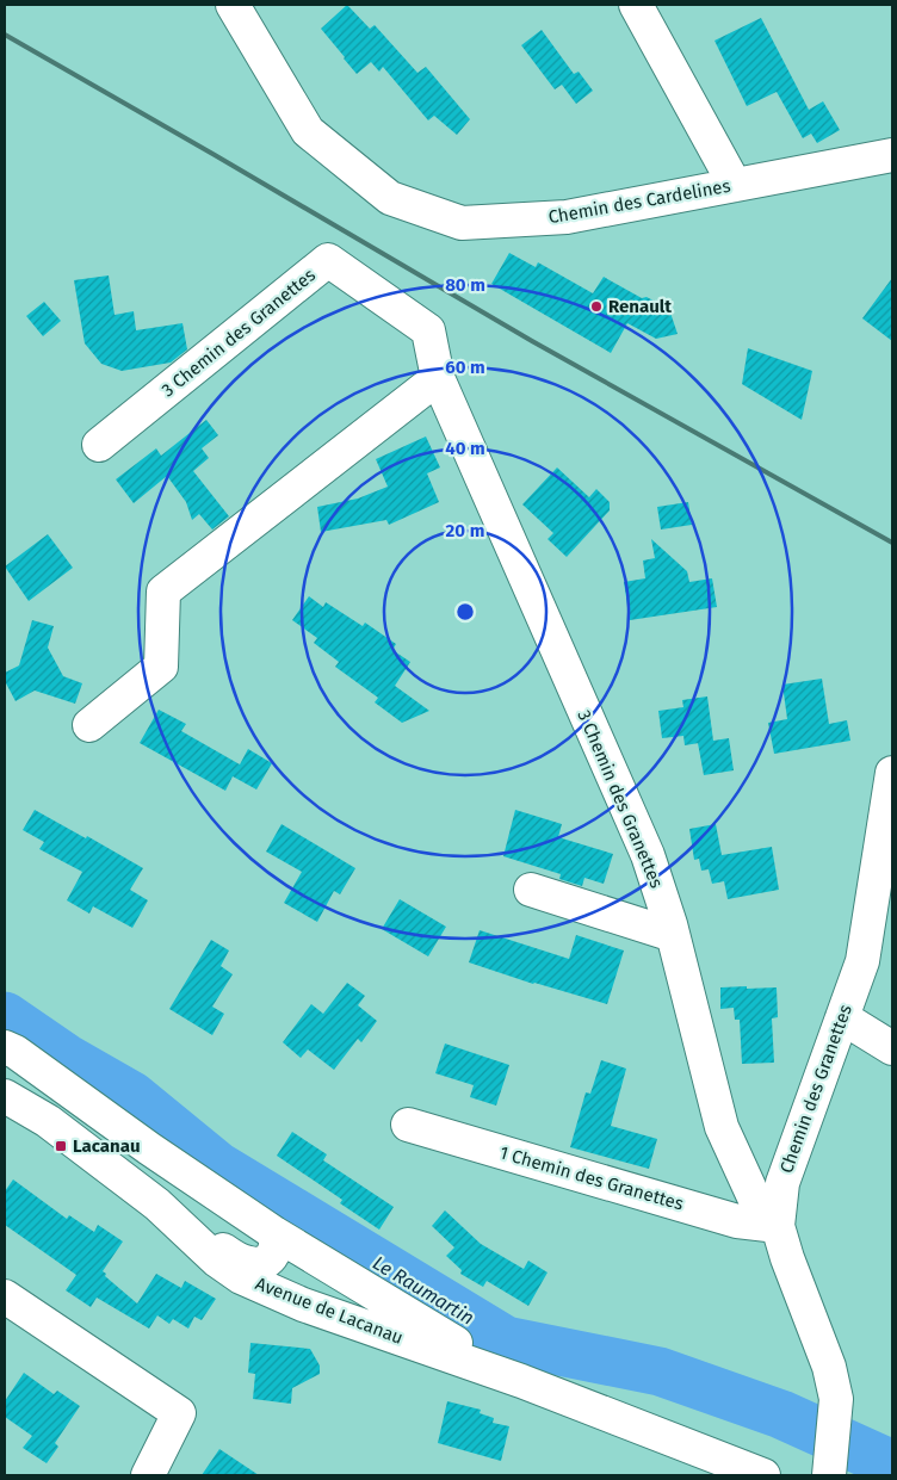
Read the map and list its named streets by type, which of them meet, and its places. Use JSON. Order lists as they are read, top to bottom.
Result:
{
  "streets": {
    "street": [
      "Chemin des Cardelines",
      "3 Chemin des Granettes",
      "Chemin des Granettes",
      "1 Chemin des Granettes",
      "Avenue de Lacanau"
    ]
  },
  "crossings": [
    ["3 Chemin des Granettes", "Chemin des Granettes"],
    ["3 Chemin des Granettes", "1 Chemin des Granettes"],
    ["Chemin des Granettes", "1 Chemin des Granettes"]
  ],
  "water": ["Le Raumartin"],
  "places": {
    "other": ["Renault"],
    "transit": ["Lacanau"]
  },
  "rings": [
    "80 m",
    "60 m",
    "40 m",
    "20 m"
  ]
}
